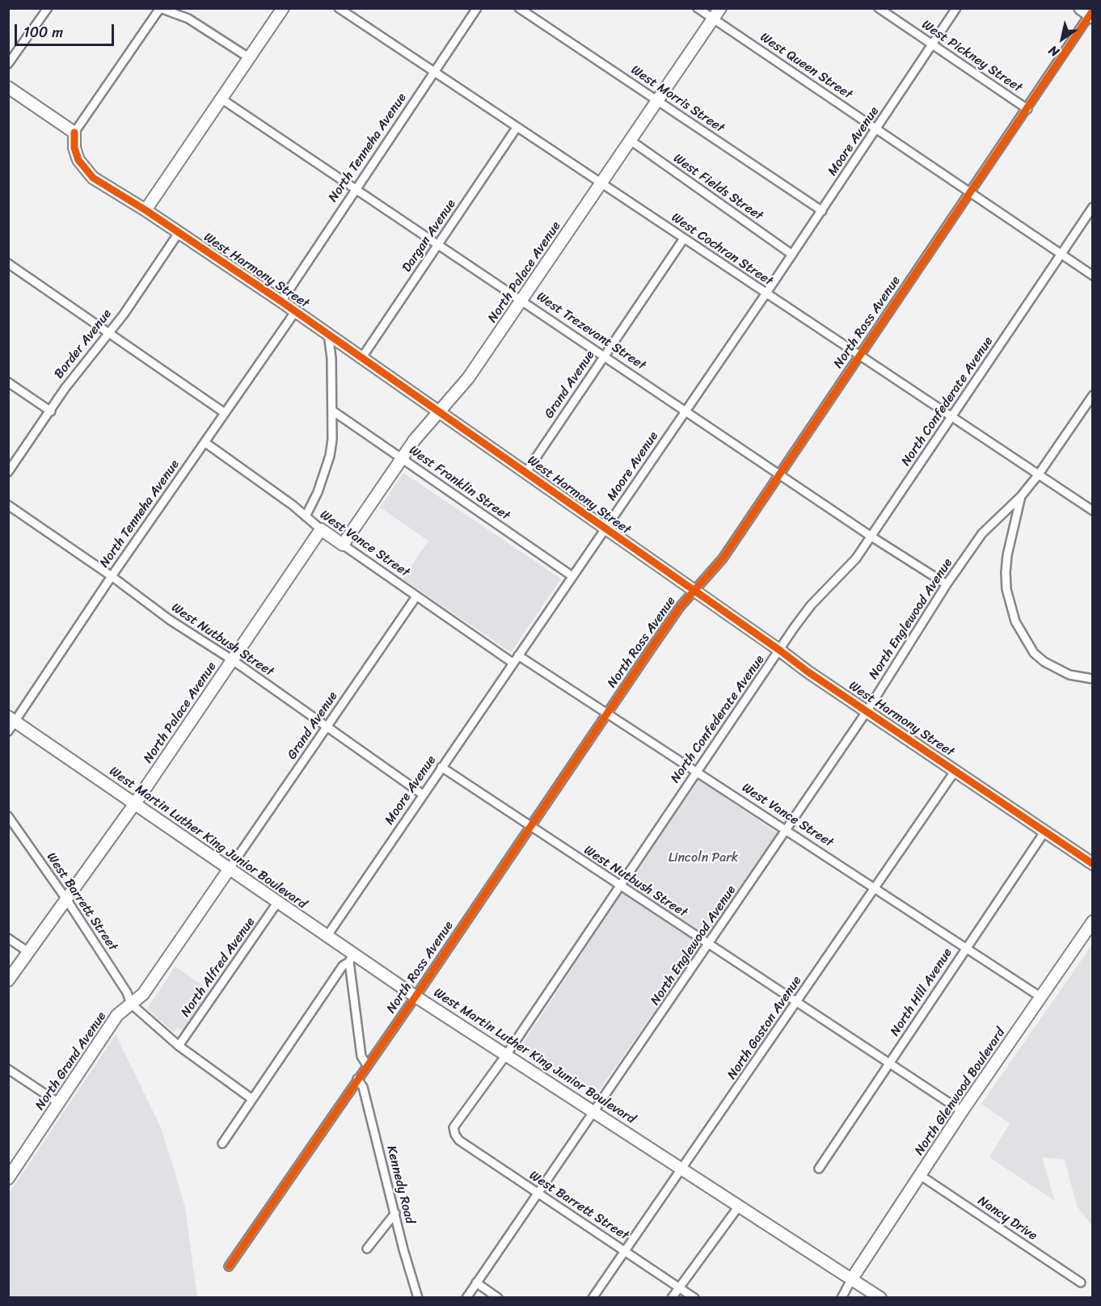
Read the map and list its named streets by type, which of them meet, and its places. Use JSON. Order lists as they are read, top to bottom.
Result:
{
  "streets": {
    "street": [
      "West Pickney Street",
      "West Queen Street",
      "West Morris Street",
      "Moore Avenue",
      "North Tenneha Avenue",
      "West Fields Street",
      "Dargan Avenue",
      "West Cochran Street",
      "West Harmony Street",
      "North Palace Avenue",
      "North Ross Avenue",
      "West Trezevant Street",
      "Border Avenue",
      "Grand Avenue",
      "North Confederate Avenue",
      "West Franklin Street",
      "West Vance Street",
      "North Englewood Avenue",
      "West Nutbush Street",
      "West Martin Luther King Junior Boulevard",
      "West Barrett Street",
      "North Alfred Avenue",
      "North Hill Avenue",
      "North Gaston Avenue",
      "North Grand Avenue",
      "North Glenwood Boulevard",
      "Kennedy Road",
      "Nancy Drive"
    ]
  },
  "crossings": [
    ["West Pickney Street", "Moore Avenue"],
    ["West Pickney Street", "North Ross Avenue"],
    ["West Queen Street", "Moore Avenue"],
    ["West Queen Street", "North Palace Avenue"],
    ["West Queen Street", "North Ross Avenue"],
    ["West Queen Street", "North Confederate Avenue"],
    ["West Morris Street", "Moore Avenue"],
    ["West Morris Street", "North Palace Avenue"],
    ["Moore Avenue", "West Fields Street"],
    ["Moore Avenue", "West Cochran Street"],
    ["Moore Avenue", "West Harmony Street"],
    ["Moore Avenue", "West Trezevant Street"],
    ["Moore Avenue", "West Franklin Street"],
    ["Moore Avenue", "West Vance Street"],
    ["Moore Avenue", "West Nutbush Street"],
    ["Moore Avenue", "West Martin Luther King Junior Boulevard"],
    ["North Tenneha Avenue", "West Cochran Street"],
    ["North Tenneha Avenue", "West Harmony Street"],
    ["North Tenneha Avenue", "West Trezevant Street"],
    ["North Tenneha Avenue", "West Vance Street"],
    ["North Tenneha Avenue", "West Nutbush Street"],
    ["North Tenneha Avenue", "West Martin Luther King Junior Boulevard"],
    ["West Fields Street", "North Palace Avenue"],
    ["Dargan Avenue", "West Cochran Street"],
    ["Dargan Avenue", "West Harmony Street"],
    ["Dargan Avenue", "West Trezevant Street"],
    ["West Cochran Street", "North Palace Avenue"],
    ["West Cochran Street", "North Ross Avenue"],
    ["West Cochran Street", "Grand Avenue"],
    ["West Cochran Street", "North Confederate Avenue"],
    ["West Cochran Street", "North Englewood Avenue"],
    ["West Harmony Street", "North Palace Avenue"],
    ["West Harmony Street", "North Ross Avenue"],
    ["West Harmony Street", "Border Avenue"],
    ["West Harmony Street", "Grand Avenue"],
    ["West Harmony Street", "North Confederate Avenue"],
    ["West Harmony Street", "North Englewood Avenue"],
    ["West Harmony Street", "North Hill Avenue"],
    ["West Harmony Street", "North Gaston Avenue"],
    ["North Palace Avenue", "West Trezevant Street"],
    ["North Palace Avenue", "West Franklin Street"],
    ["North Palace Avenue", "West Vance Street"],
    ["North Palace Avenue", "West Nutbush Street"],
    ["North Palace Avenue", "West Martin Luther King Junior Boulevard"],
    ["North Palace Avenue", "West Barrett Street"],
    ["North Ross Avenue", "West Trezevant Street"],
    ["North Ross Avenue", "West Vance Street"],
    ["North Ross Avenue", "West Nutbush Street"],
    ["North Ross Avenue", "West Martin Luther King Junior Boulevard"],
    ["North Ross Avenue", "Kennedy Road"],
    ["West Trezevant Street", "Grand Avenue"],
    ["West Trezevant Street", "North Confederate Avenue"],
    ["West Trezevant Street", "North Englewood Avenue"],
    ["Grand Avenue", "West Vance Street"],
    ["Grand Avenue", "West Nutbush Street"],
    ["Grand Avenue", "West Martin Luther King Junior Boulevard"],
    ["Grand Avenue", "North Grand Avenue"],
    ["North Confederate Avenue", "West Vance Street"],
    ["North Confederate Avenue", "West Nutbush Street"],
    ["North Confederate Avenue", "West Martin Luther King Junior Boulevard"],
    ["North Confederate Avenue", "West Barrett Street"],
    ["West Vance Street", "North Englewood Avenue"],
    ["West Vance Street", "North Hill Avenue"],
    ["West Vance Street", "North Gaston Avenue"],
    ["West Vance Street", "North Glenwood Boulevard"],
    ["North Englewood Avenue", "West Nutbush Street"],
    ["North Englewood Avenue", "West Martin Luther King Junior Boulevard"],
    ["North Englewood Avenue", "West Barrett Street"],
    ["West Nutbush Street", "North Hill Avenue"],
    ["West Nutbush Street", "North Gaston Avenue"],
    ["West Nutbush Street", "North Glenwood Boulevard"],
    ["West Martin Luther King Junior Boulevard", "North Alfred Avenue"],
    ["West Martin Luther King Junior Boulevard", "North Gaston Avenue"],
    ["West Martin Luther King Junior Boulevard", "North Grand Avenue"],
    ["West Martin Luther King Junior Boulevard", "North Glenwood Boulevard"],
    ["West Barrett Street", "North Gaston Avenue"],
    ["West Barrett Street", "North Grand Avenue"],
    ["North Glenwood Boulevard", "Nancy Drive"]
  ],
  "parks": ["Lincoln Park"],
  "scale_bar": "100 m",
  "north": "bottom left"
}
